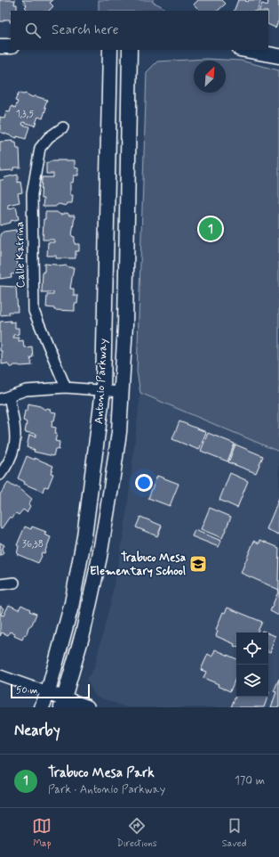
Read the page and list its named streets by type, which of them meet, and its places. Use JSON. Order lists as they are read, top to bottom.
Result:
{
  "streets": {
    "main road": ["Antonio Parkway"],
    "street": ["Calle Katrina"]
  },
  "places": {
    "school or university": ["Trabuco Mesa Elementary School"]
  },
  "house_numbers": ["1,3,5", "36,38"],
  "scale_bar": "50 m",
  "north": "top right",
  "page": {
    "search": "Search here",
    "pins": "1",
    "scale": "50 m",
    "heading": "Nearby",
    "list": [
      {
        "mark": "1",
        "name": "Trabuco Mesa Park",
        "note": "Park · Antonio Parkway",
        "value": "170 m"
      }
    ],
    "nav": ["Map", "Directions", "Saved"]
  }
}
